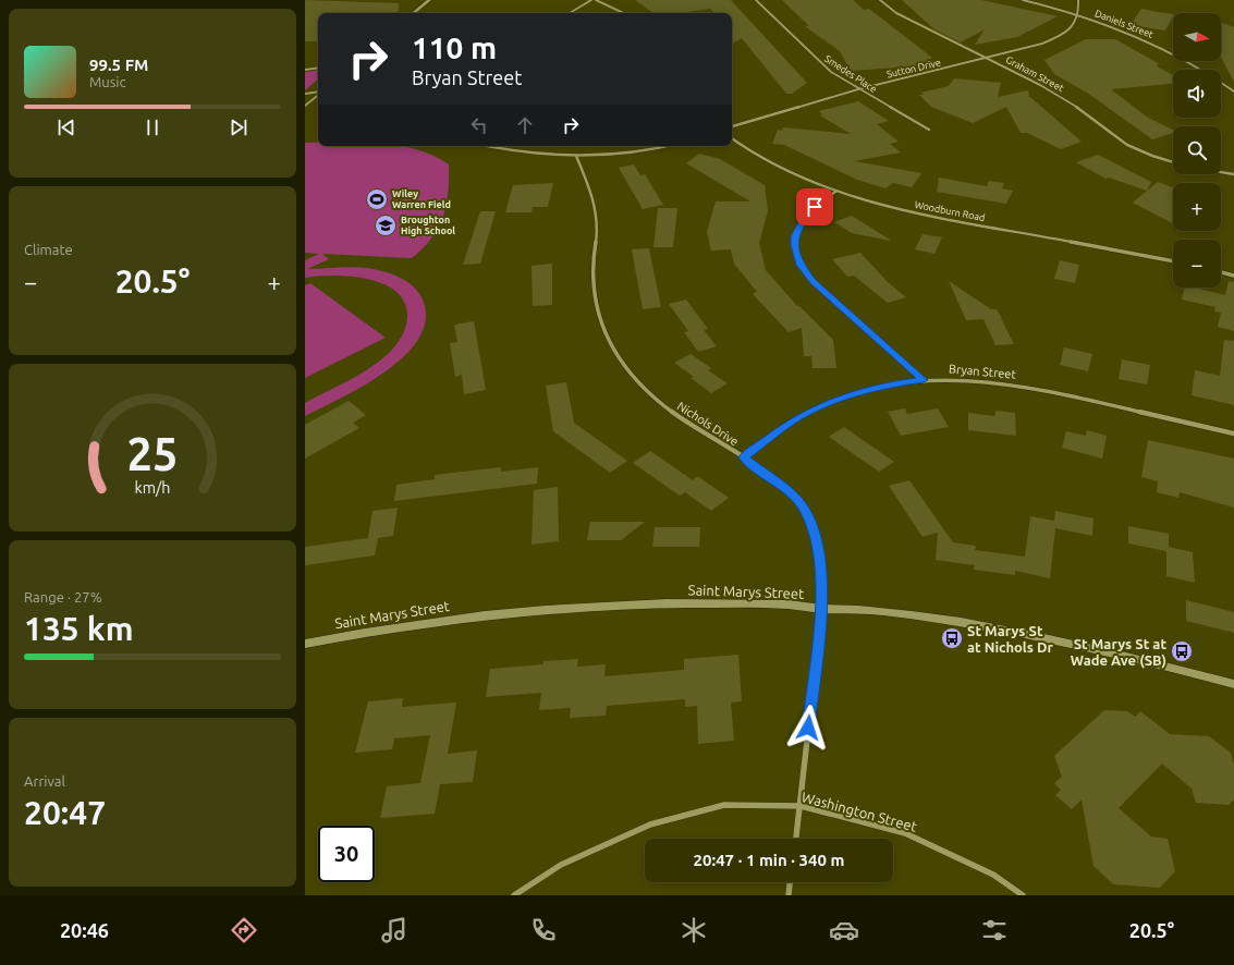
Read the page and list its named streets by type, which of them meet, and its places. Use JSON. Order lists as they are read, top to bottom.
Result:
{
  "streets": {
    "main road": ["Saint Marys Street"],
    "street": [
      "Daniels Street",
      "Sutton Drive",
      "Smedes Place",
      "Graham Street",
      "Woodburn Road",
      "Bryan Street",
      "Nichols Drive",
      "Washington Street"
    ]
  },
  "crossings": [
    ["Daniels Street", "Sutton Drive"],
    ["Sutton Drive", "Smedes Place"],
    ["Sutton Drive", "Graham Street"],
    ["Bryan Street", "Nichols Drive"],
    ["Nichols Drive", "Saint Marys Street"],
    ["Nichols Drive", "Washington Street"]
  ],
  "places": {
    "sports": ["Wiley Warren Field"],
    "school or university": ["Broughton High School"],
    "bus stop": ["St Marys St at Nichols Dr", "St Marys St at Wade Ave (SB)"]
  },
  "north": "right",
  "page": {
    "map_buttons": ["+", "−"],
    "turn": ["110 m", "Bryan Street"],
    "song": ["99.5 FM", "Music"],
    "tile": [
      "Climate",
      ["Range · 27%", "135 km"],
      ["Arrival", "20:47"]
    ],
    "heat": ["−", "20.5°", "+"],
    "limit": "30",
    "trip": "20:47 · 1 min · 340 m",
    "tabs": ["20:46", "20.5°"],
    "gauge": ["25", "km/h"]
  }
}
